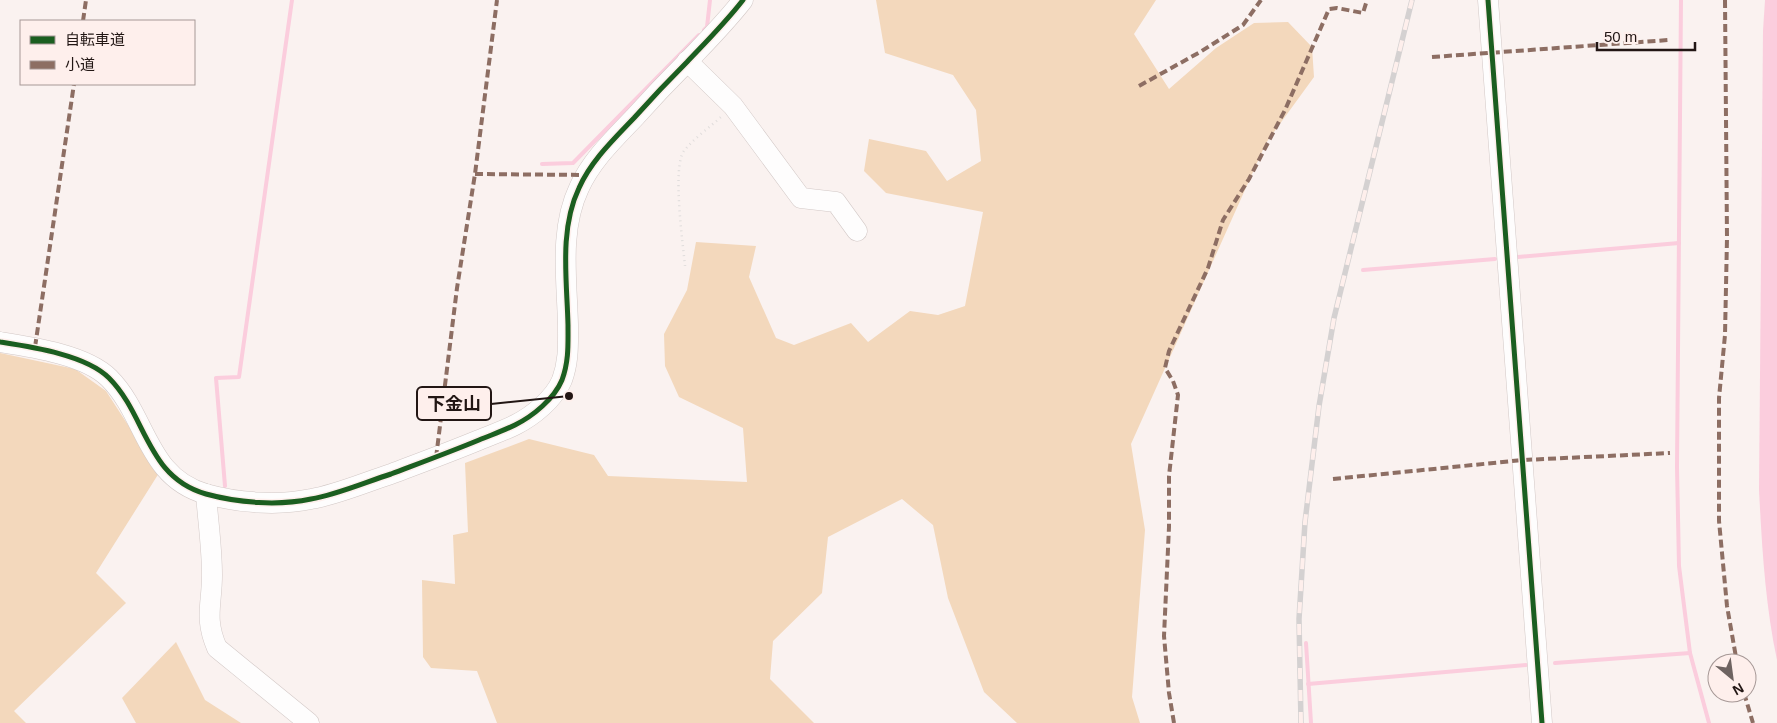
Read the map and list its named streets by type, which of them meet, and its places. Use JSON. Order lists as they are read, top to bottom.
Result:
{
  "places": ["下金山"],
  "legend": ["自転車道", "小道"],
  "scale_bar": "50 m",
  "north": "bottom right"
}
